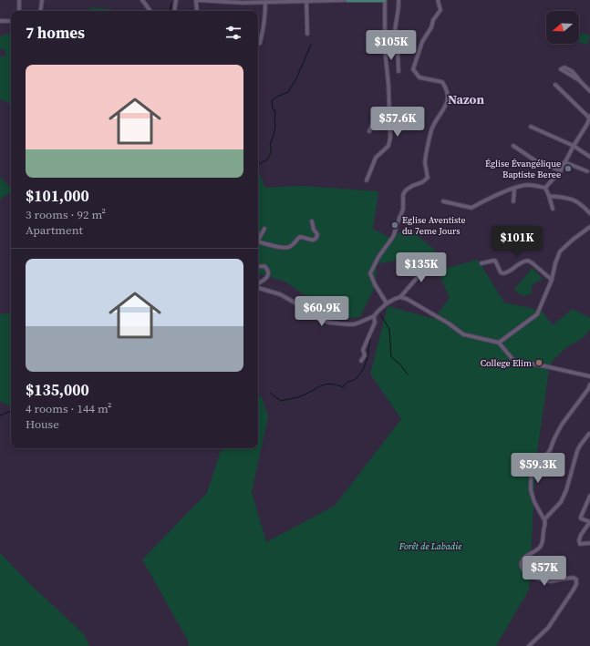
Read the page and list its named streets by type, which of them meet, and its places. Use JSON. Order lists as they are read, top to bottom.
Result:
{
  "districts": ["Nazon"],
  "parks": ["Forêt de Labadie"],
  "places": ["Église Évangélique Baptiste Beree", "Eglise Aventiste du 7eme Jours", "College Elim"],
  "north": "left",
  "page": {
    "heading": "7 homes",
    "price": [
      "$105K",
      "$57.6K",
      "$101K",
      "$135K",
      "$60.9K",
      "$59.3K",
      "$57K"
    ],
    "list": [
      {
        "name": "$101,000",
        "note": "3 rooms · 92 m² · Apartment"
      },
      {
        "name": "$135,000",
        "note": "4 rooms · 144 m² · House"
      }
    ]
  }
}
